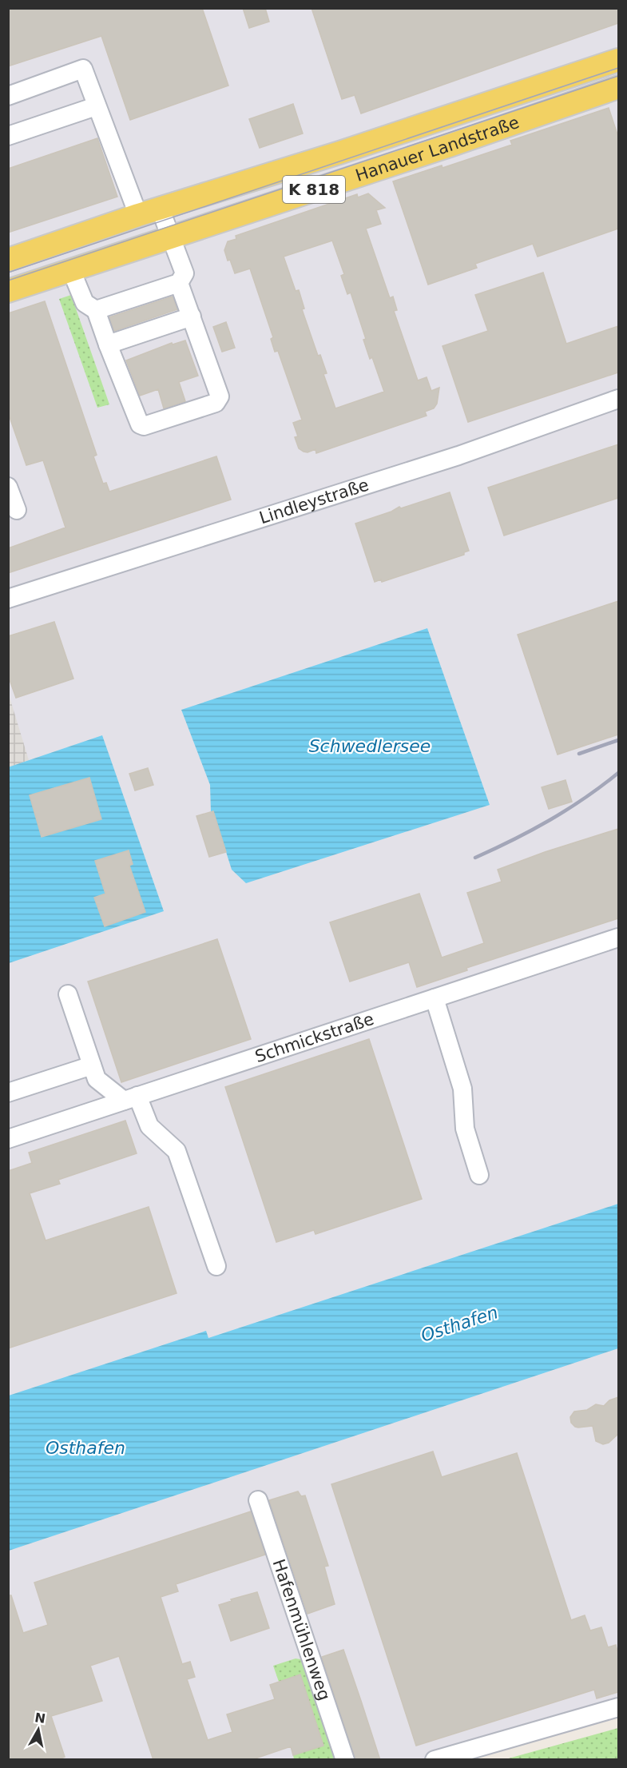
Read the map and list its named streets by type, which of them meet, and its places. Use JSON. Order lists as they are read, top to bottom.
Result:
{
  "streets": {
    "main road": ["Hanauer Landstraße", "K 818"],
    "street": ["Lindleystraße", "Schmickstraße", "Hafenmühlenweg"]
  },
  "water": ["Schwedlersee", "Osthafen"],
  "north": "top"
}
